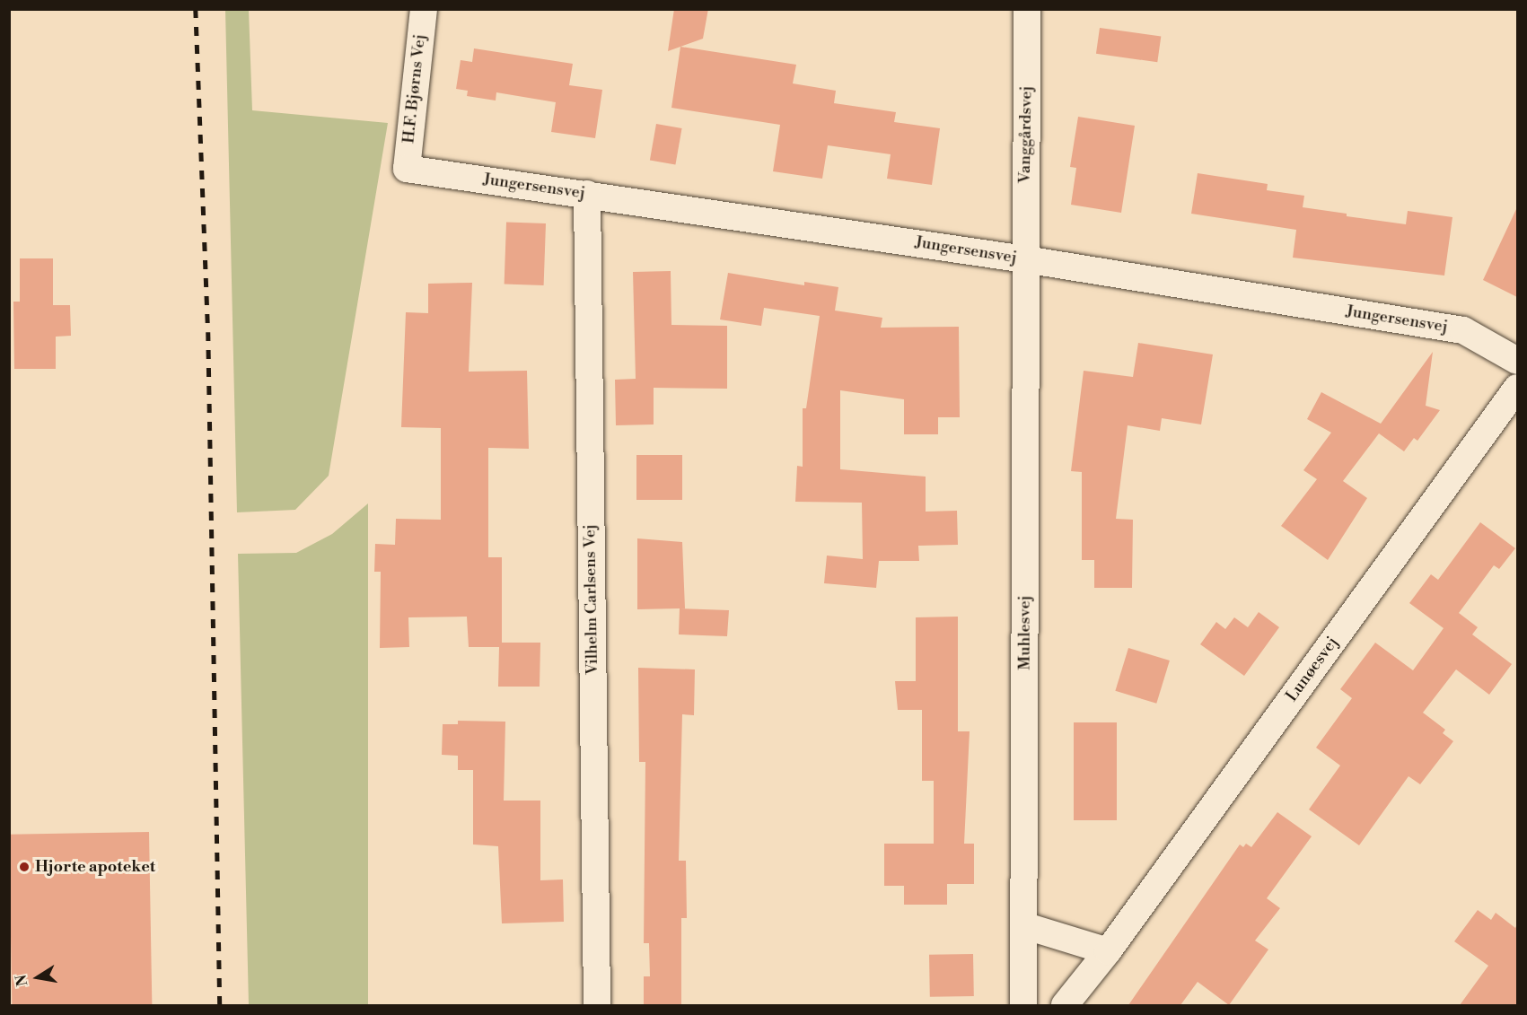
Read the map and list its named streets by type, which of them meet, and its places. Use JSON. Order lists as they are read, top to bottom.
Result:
{
  "streets": {
    "street": [
      "H.F. Bjørns Vej",
      "Vanggårdsvej",
      "Jungersensvej",
      "Vilhelm Carlsens Vej",
      "Muhlesvej",
      "Lunøesvej"
    ]
  },
  "crossings": [
    ["H.F. Bjørns Vej", "Jungersensvej"],
    ["Vanggårdsvej", "Jungersensvej"],
    ["Vanggårdsvej", "Muhlesvej"],
    ["Jungersensvej", "Vilhelm Carlsens Vej"],
    ["Jungersensvej", "Muhlesvej"]
  ],
  "places": ["Hjorte apoteket"],
  "north": "left"
}
